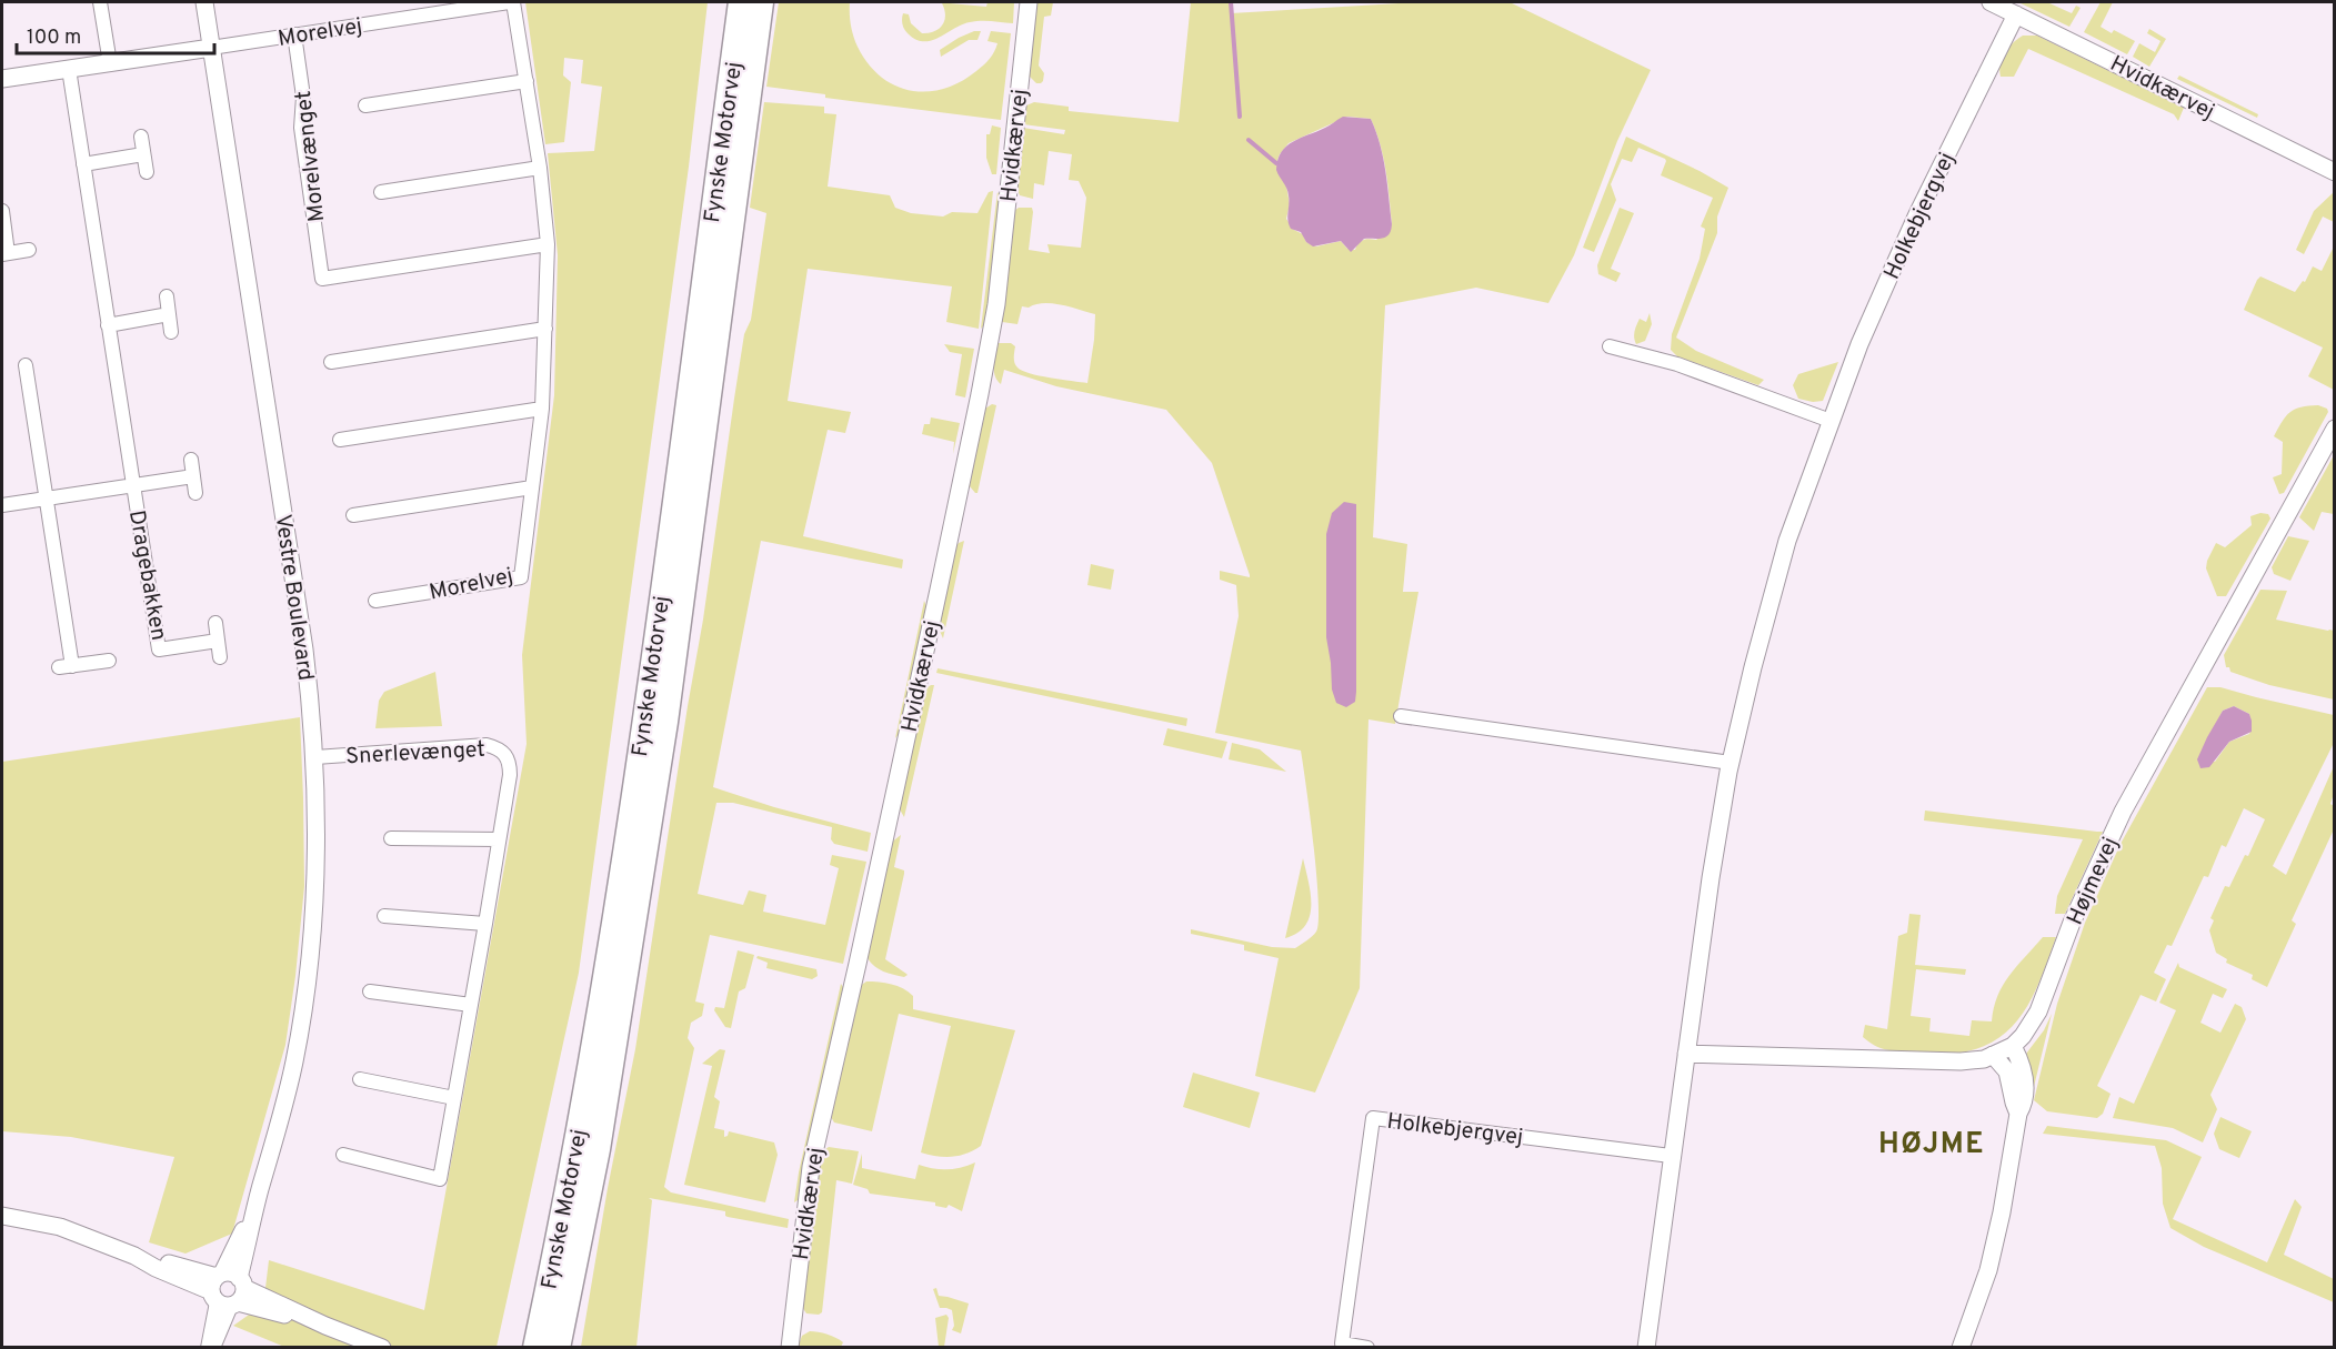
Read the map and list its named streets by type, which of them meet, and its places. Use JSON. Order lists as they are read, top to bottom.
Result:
{
  "streets": {
    "highway": ["Fynske Motorvej"],
    "street": [
      "Morelvej",
      "Hvidkærvej",
      "Morelvænget",
      "Holkebjergvej",
      "Dragebakken",
      "Vestre Boulevard",
      "Snerlevænget",
      "Højmevej"
    ]
  },
  "crossings": [
    ["Morelvej", "Morelvænget"],
    ["Morelvej", "Vestre Boulevard"],
    ["Hvidkærvej", "Holkebjergvej"],
    ["Holkebjergvej", "Højmevej"],
    ["Vestre Boulevard", "Snerlevænget"]
  ],
  "districts": ["HØJME"],
  "scale_bar": "100 m"
}
